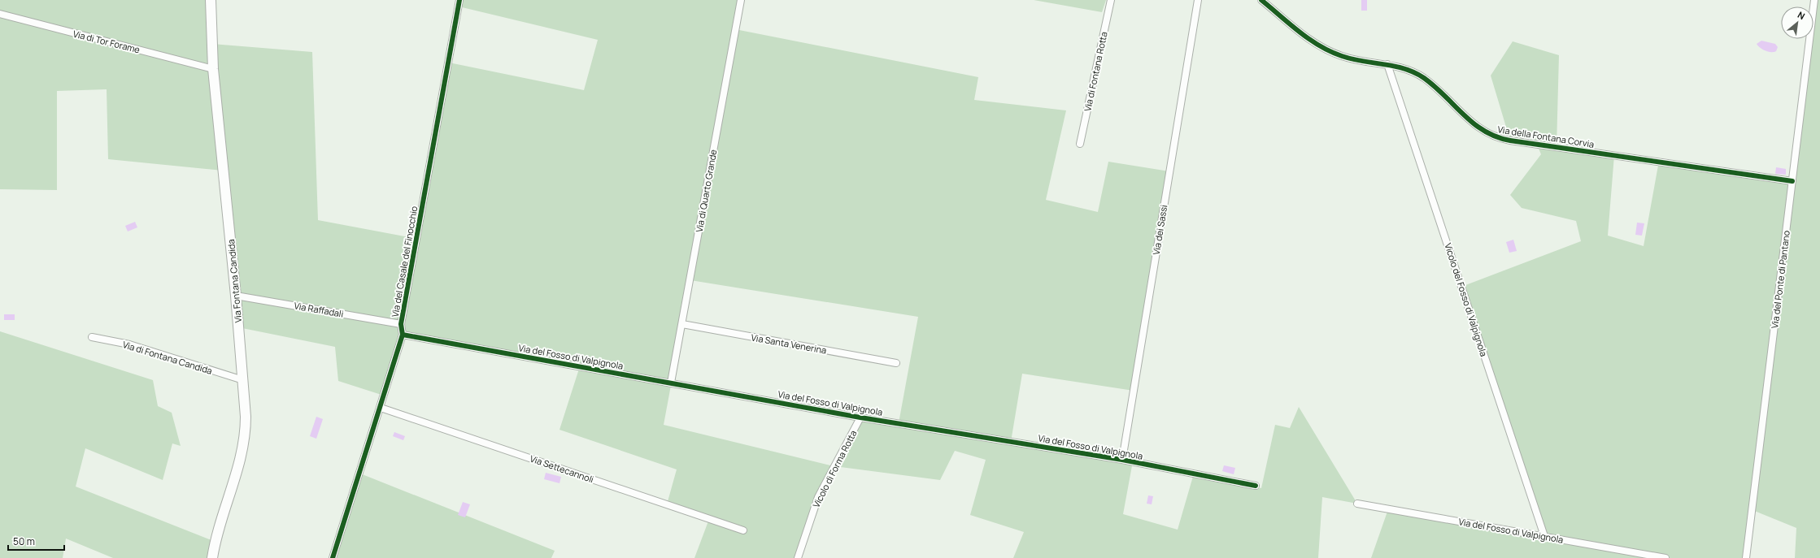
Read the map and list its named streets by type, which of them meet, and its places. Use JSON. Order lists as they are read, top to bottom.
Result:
{
  "streets": {
    "main road": ["Via Fontana Candida"],
    "street": [
      "Via di Tor Forame",
      "Via di Fontana Rotta",
      "Via della Fontana Corvia",
      "Via di Quarto Grande",
      "Via dei Sassi",
      "Via del Casale del Finocchio",
      "Via del Ponte di Pantano",
      "Vicolo del Fosso di Valpignola",
      "Via Raffadali",
      "Via Santa Venerina",
      "Via del Fosso di Valpignola",
      "Via di Fontana Candida",
      "Via Settecannoli",
      "Vicolo di Forma Rotta"
    ]
  },
  "crossings": [
    ["Via di Tor Forame", "Via Fontana Candida"],
    ["Via della Fontana Corvia", "Via del Ponte di Pantano"],
    ["Via della Fontana Corvia", "Vicolo del Fosso di Valpignola"],
    ["Via di Quarto Grande", "Via Santa Venerina"],
    ["Via di Quarto Grande", "Via del Fosso di Valpignola"],
    ["Via dei Sassi", "Via del Fosso di Valpignola"],
    ["Via del Casale del Finocchio", "Via Raffadali"],
    ["Via del Casale del Finocchio", "Via del Fosso di Valpignola"],
    ["Via del Casale del Finocchio", "Via Settecannoli"],
    ["Via Fontana Candida", "Via Raffadali"],
    ["Via Fontana Candida", "Via di Fontana Candida"],
    ["Vicolo del Fosso di Valpignola", "Via del Fosso di Valpignola"],
    ["Via del Fosso di Valpignola", "Vicolo di Forma Rotta"]
  ],
  "scale_bar": "50 m",
  "north": "top right"
}
